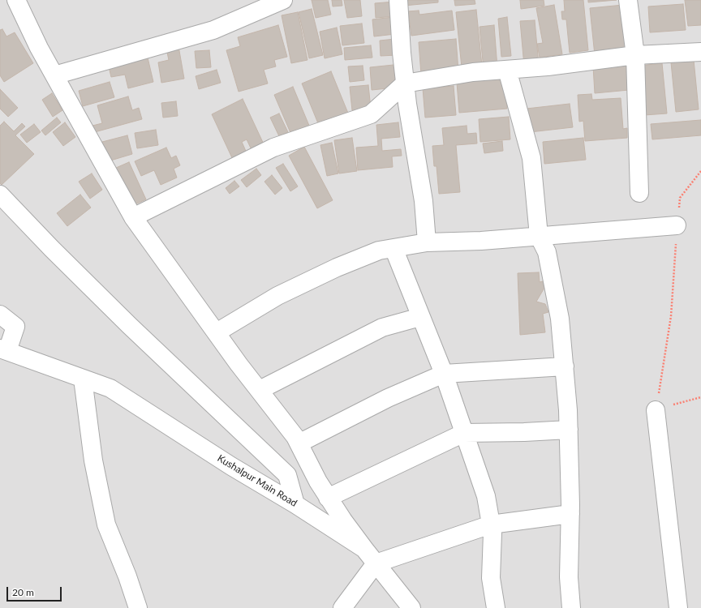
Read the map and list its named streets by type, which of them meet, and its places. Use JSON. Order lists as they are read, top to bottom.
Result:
{
  "streets": {
    "street": ["Kushalpur Main Road"]
  },
  "scale_bar": "20 m"
}
